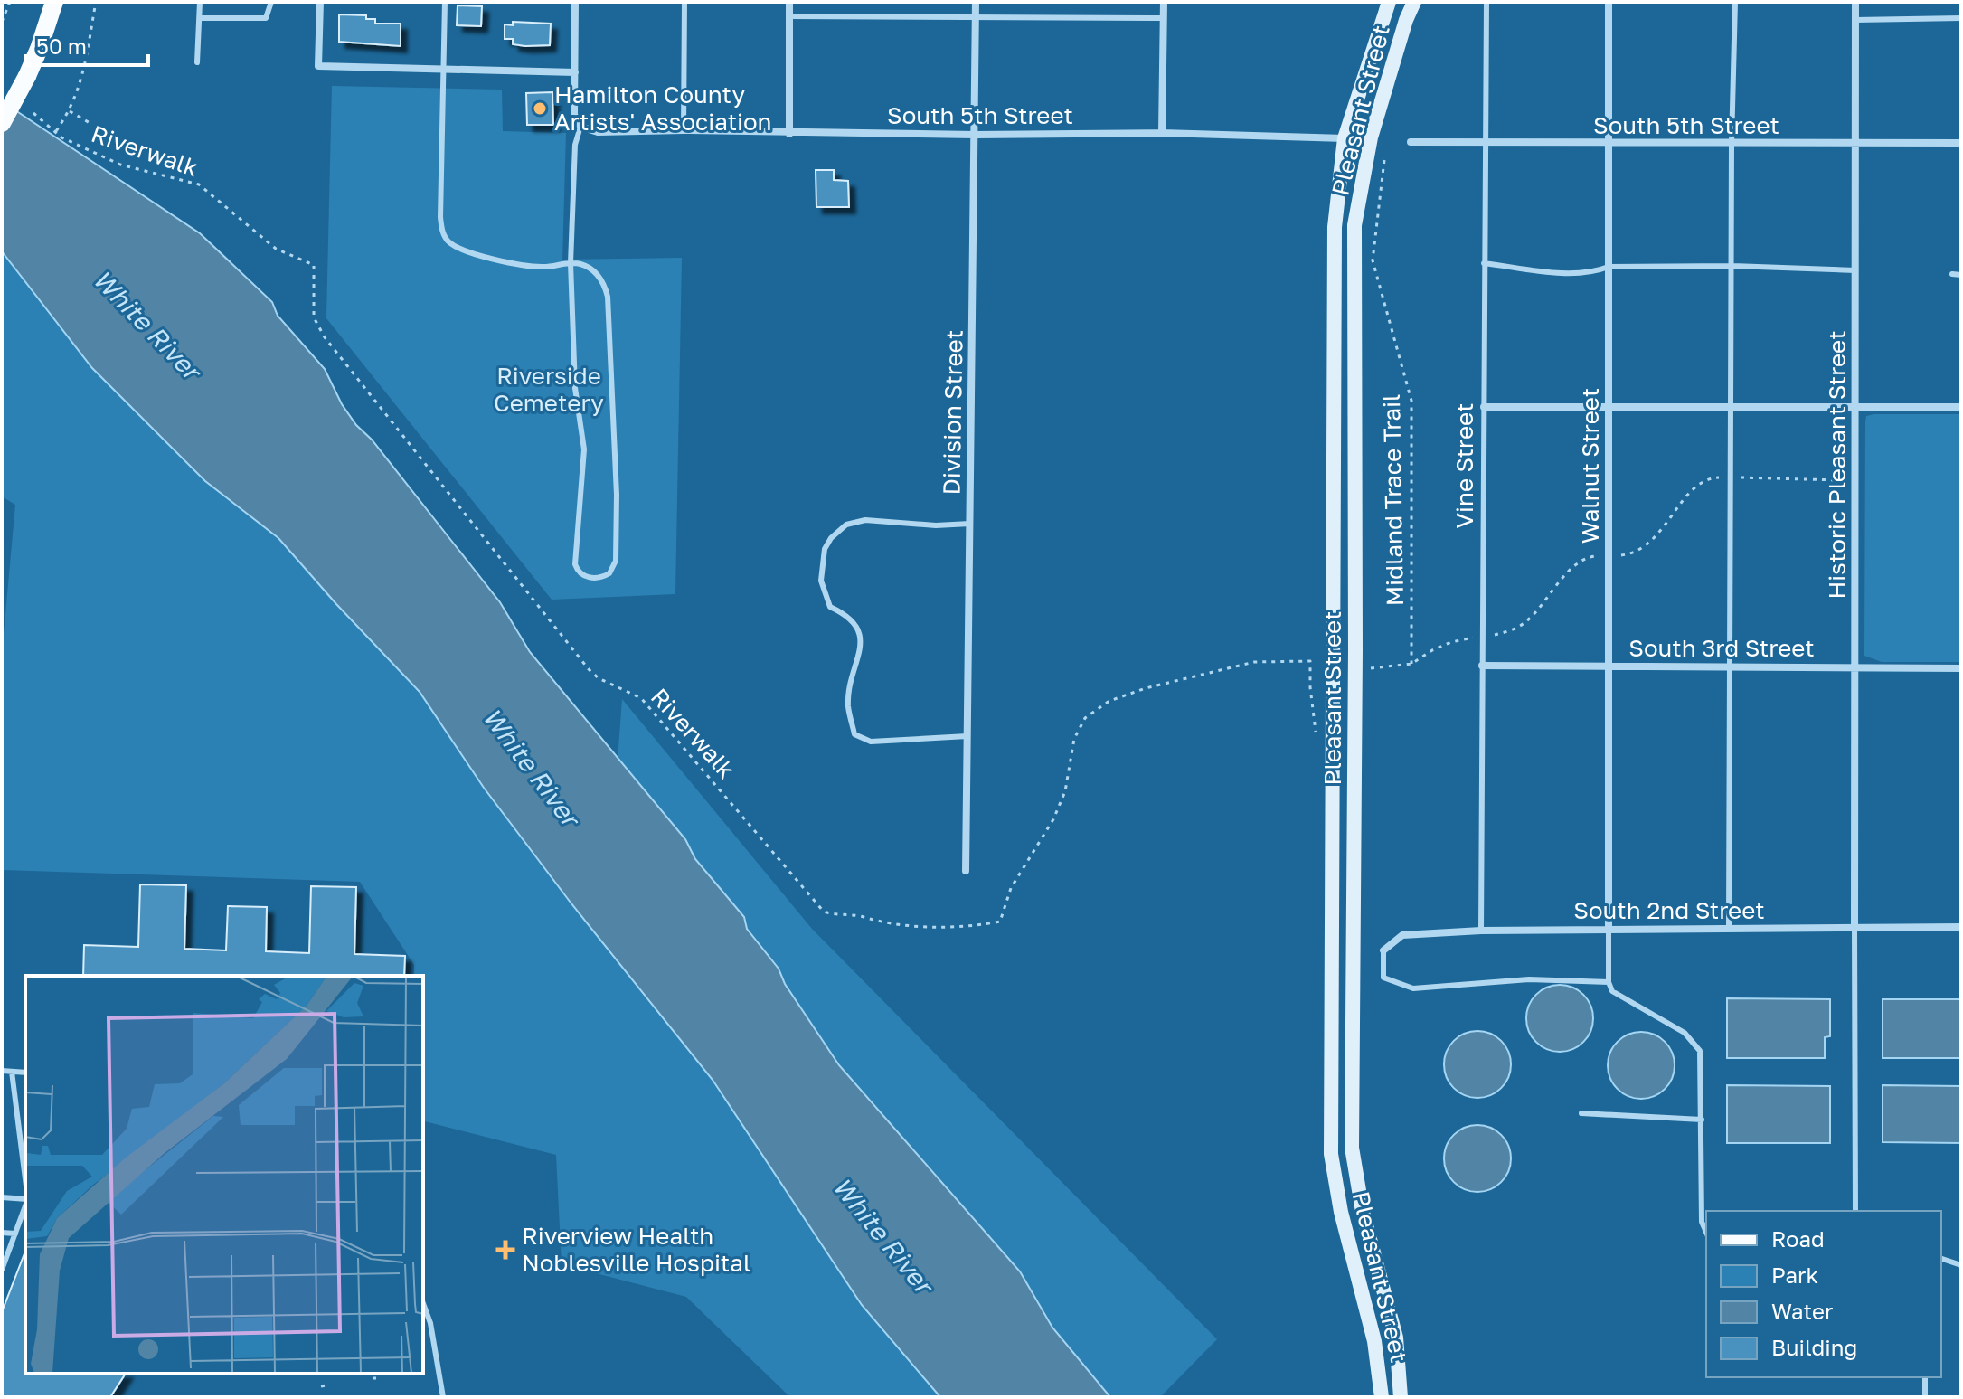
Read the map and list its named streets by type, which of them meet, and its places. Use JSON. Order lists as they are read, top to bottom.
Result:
{
  "streets": {
    "street": [
      "Pleasant Street",
      "South 5th Street",
      "Division Street",
      "Historic Pleasant Street",
      "Walnut Street",
      "South 3rd Street",
      "South 2nd Street"
    ],
    "lane": ["Vine Street"],
    "path": ["Riverwalk", "Midland Trace Trail"]
  },
  "crossings": [
    ["Pleasant Street", "South 5th Street"],
    ["South 5th Street", "Division Street"],
    ["South 5th Street", "Historic Pleasant Street"],
    ["South 5th Street", "Vine Street"],
    ["South 5th Street", "Walnut Street"],
    ["Historic Pleasant Street", "South 3rd Street"],
    ["Historic Pleasant Street", "South 2nd Street"],
    ["Vine Street", "South 3rd Street"],
    ["Vine Street", "South 2nd Street"],
    ["Walnut Street", "South 3rd Street"],
    ["Walnut Street", "South 2nd Street"]
  ],
  "water": ["White River"],
  "parks": ["Riverside Cemetery"],
  "places": {
    "other": ["Hamilton County Artists' Association"],
    "health": ["Riverview Health Noblesville Hospital"]
  },
  "legend": [
    "Road",
    "Park",
    "Water",
    "Building"
  ],
  "scale_bar": "50 m"
}
